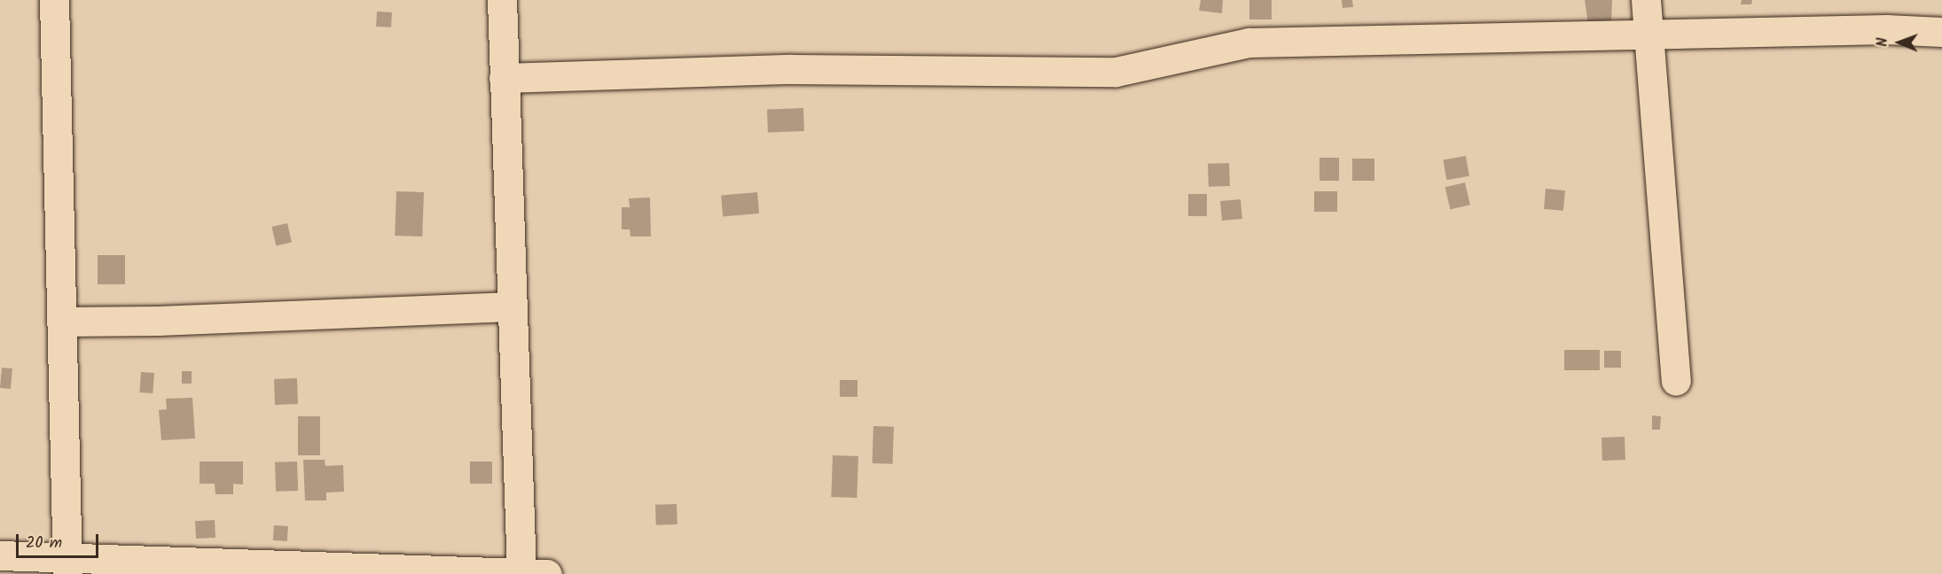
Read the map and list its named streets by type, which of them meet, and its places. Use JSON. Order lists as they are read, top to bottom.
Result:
{
  "scale_bar": "20 m",
  "north": "left"
}
